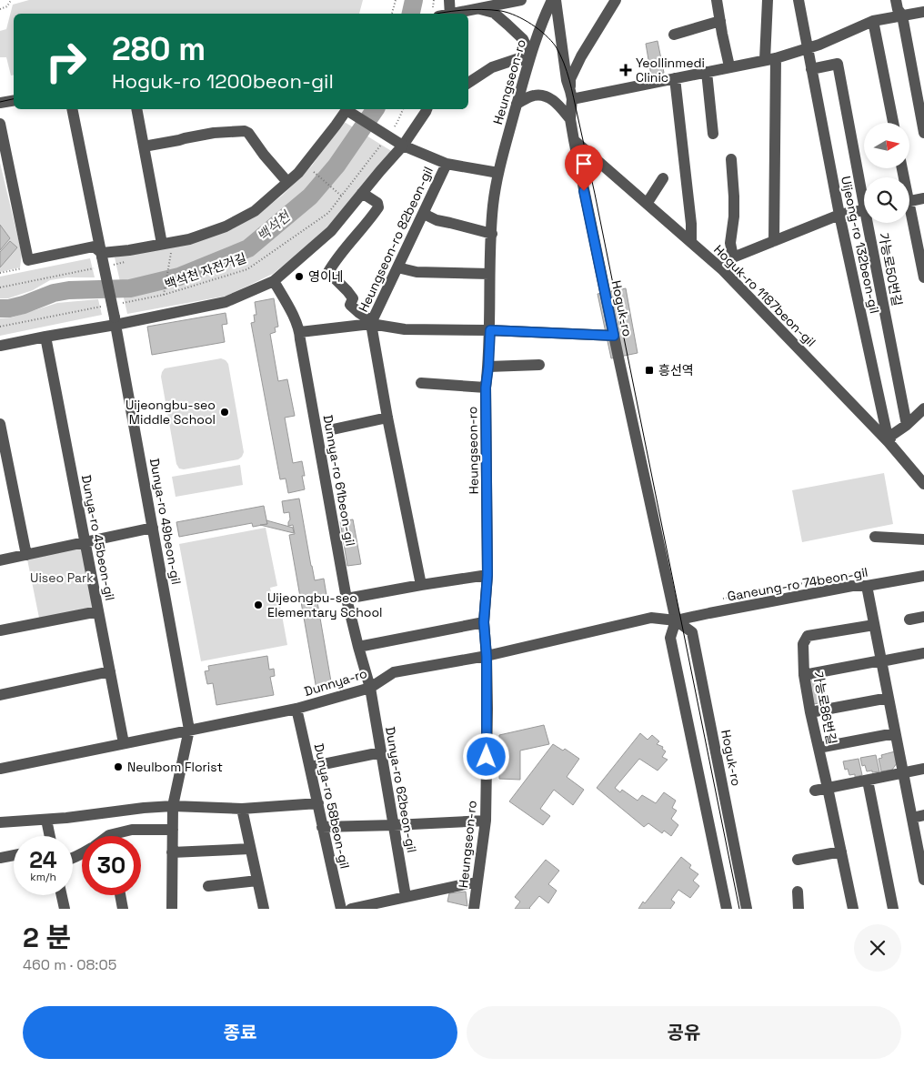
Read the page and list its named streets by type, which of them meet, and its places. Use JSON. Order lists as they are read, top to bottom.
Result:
{
  "streets": {
    "street": [
      "Heungseon-ro",
      "Heungseon-ro 82beon-gil",
      "Uijeong-ro 132beon-gil",
      "가능로50번길",
      "Hoguk-ro 1187beon-gil",
      "Hoguk-ro",
      "Dunnya-ro 61beon-gil",
      "Dunya-ro 49beon-gil",
      "Dunya-ro 45beon-gil",
      "Ganeung-ro 74beon-gil",
      "Dunnya-ro",
      "가능로86번길",
      "Dunya-ro 62beon-gil",
      "Dunya-ro 58beon-gil"
    ],
    "path": ["백석천 자전거길"]
  },
  "crossings": [
    ["Heungseon-ro", "Heungseon-ro 82beon-gil"],
    ["Heungseon-ro", "Dunnya-ro"],
    ["Uijeong-ro 132beon-gil", "가능로50번길"],
    ["Uijeong-ro 132beon-gil", "Hoguk-ro 1187beon-gil"],
    ["Hoguk-ro 1187beon-gil", "Hoguk-ro"],
    ["Hoguk-ro", "Ganeung-ro 74beon-gil"],
    ["Hoguk-ro", "Dunnya-ro"],
    ["Dunnya-ro 61beon-gil", "Dunnya-ro"],
    ["Dunnya-ro 61beon-gil", "Dunya-ro 62beon-gil"],
    ["Dunya-ro 49beon-gil", "Dunnya-ro"],
    ["Dunya-ro 45beon-gil", "Dunnya-ro"],
    ["Ganeung-ro 74beon-gil", "Dunnya-ro"],
    ["Dunnya-ro", "Dunya-ro 62beon-gil"],
    ["Dunnya-ro", "Dunya-ro 58beon-gil"]
  ],
  "water": ["백석천"],
  "parks": ["Uiseo Park"],
  "places": {
    "health": ["Yeollinmedi Clinic"],
    "other": [
      "영이네",
      "Uijeongbu-seo Middle School",
      "Uijeongbu-seo Elementary School",
      "Neulbom Florist"
    ],
    "transit": ["흥선역"]
  },
  "north": "right",
  "page": {
    "turn": ["280 m", "Hoguk-ro 1200beon-gil"],
    "speed": "24 km/h",
    "limit": "30",
    "heading": ["2 분", "460 m · 08:05"],
    "buttons": ["종료", "공유"]
  }
}
